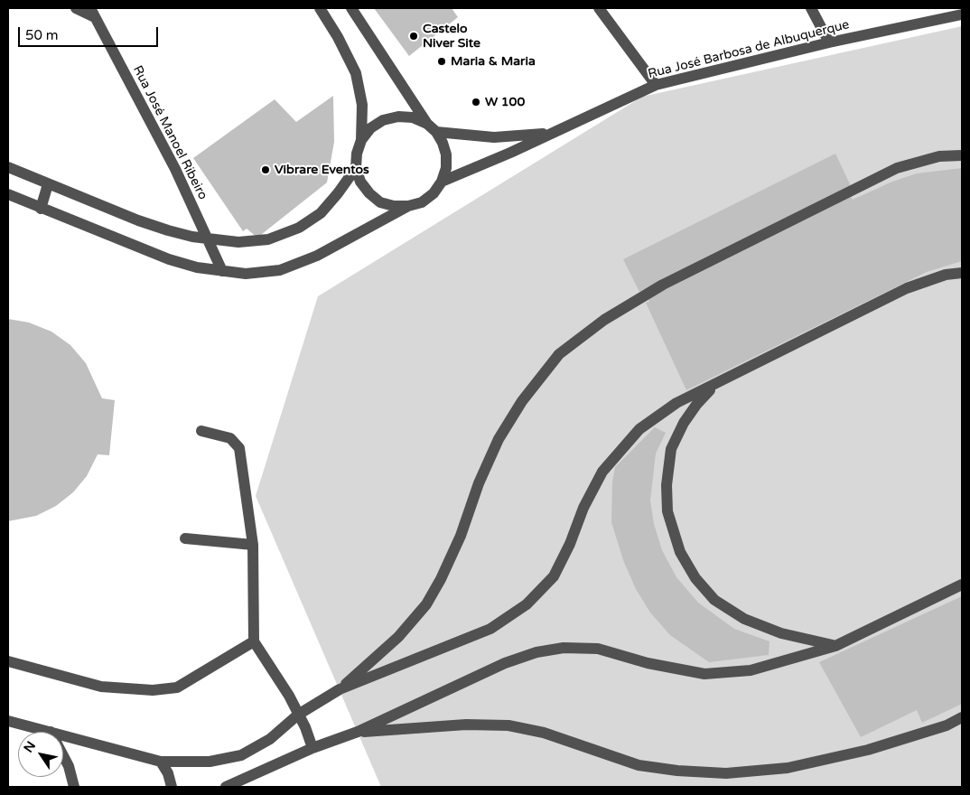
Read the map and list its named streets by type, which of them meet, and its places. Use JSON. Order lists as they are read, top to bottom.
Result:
{
  "streets": {
    "street": ["Rua José Barbosa de Albuquerque", "Rua José Manoel Ribeiro"]
  },
  "places": [
    "Castelo Niver Site",
    "Maria & Maria",
    "W 100",
    "Vibrare Eventos"
  ],
  "scale_bar": "50 m",
  "north": "top left"
}
